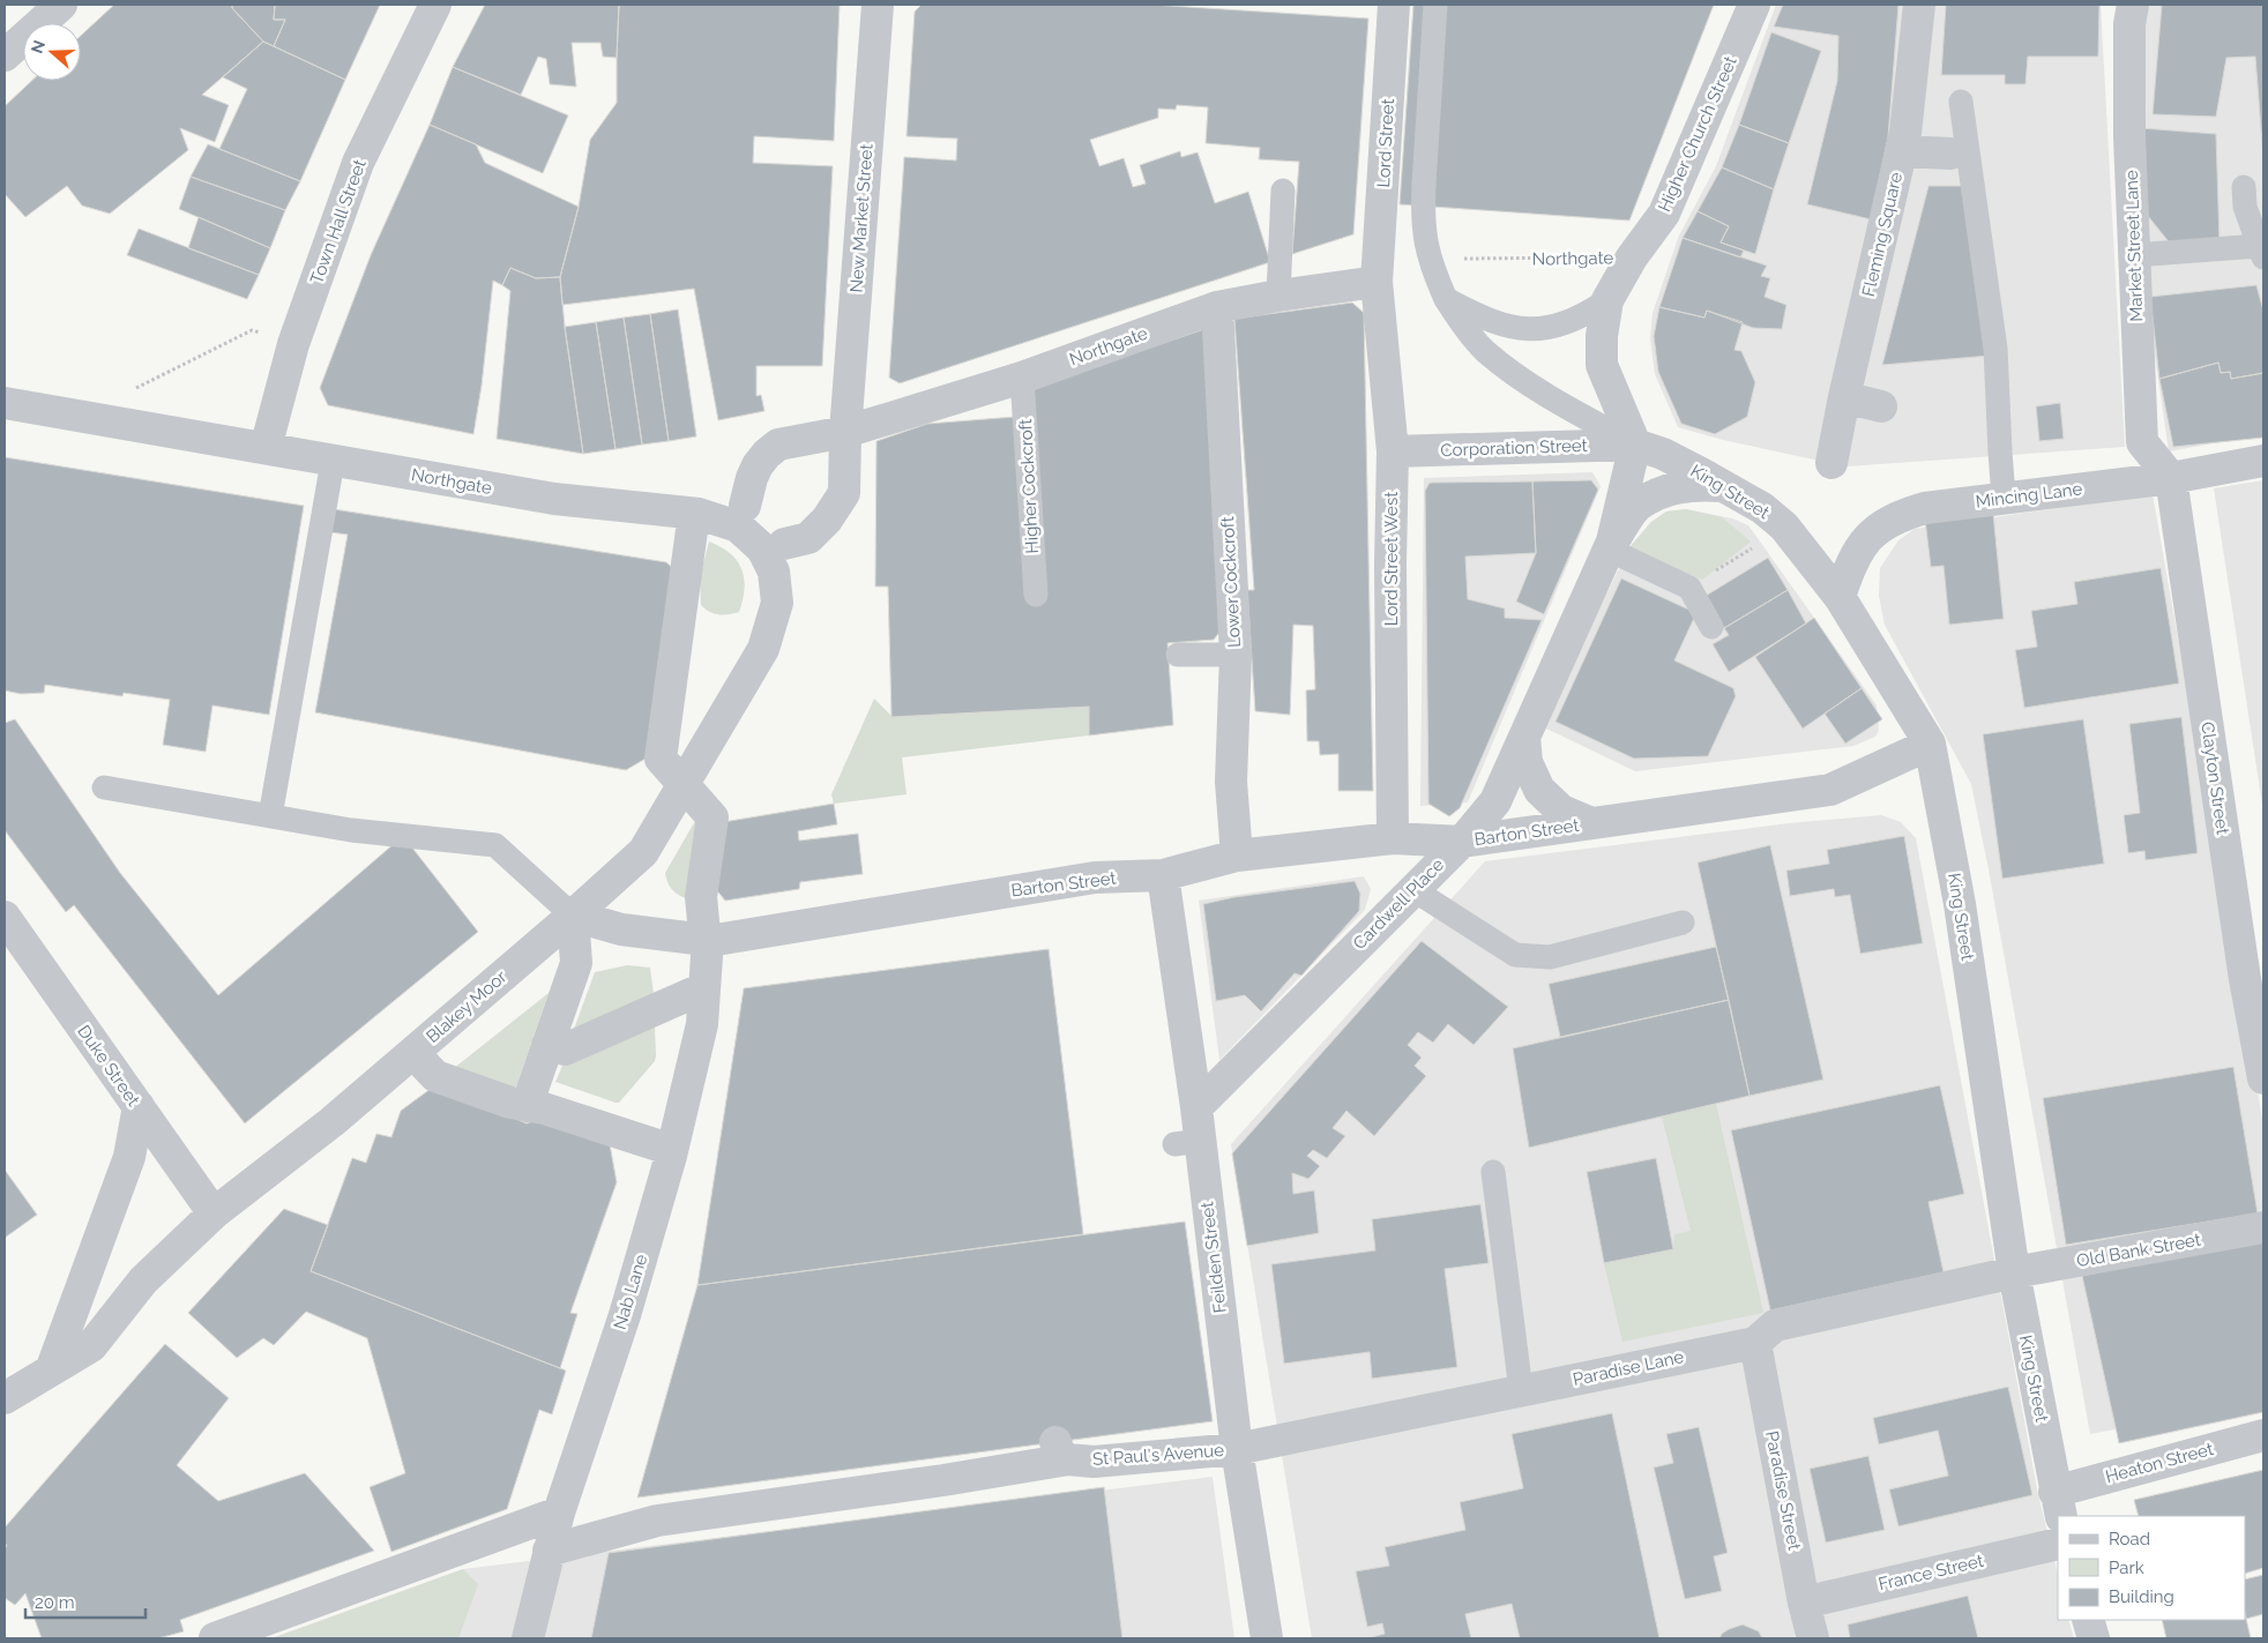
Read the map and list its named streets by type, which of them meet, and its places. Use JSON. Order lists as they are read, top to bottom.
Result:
{
  "streets": {
    "street": [
      "Higher Church Street",
      "Lord Street",
      "New Market Street",
      "Town Hall Street",
      "Fleming Square",
      "Market Street Lane",
      "Northgate",
      "Corporation Street",
      "King Street",
      "Mincing Lane",
      "Lord Street West",
      "Lower Cockcroft",
      "Clayton Street",
      "Barton Street",
      "Cardwell Place",
      "Blakey Moor",
      "Duke Street",
      "Old Bank Street",
      "Feilden Street",
      "Nab Lane",
      "Paradise Lane",
      "St Paul's Avenue",
      "Heaton Street",
      "Paradise Street",
      "France Street"
    ],
    "lane": ["Higher Cockcroft"]
  },
  "crossings": [
    ["Higher Church Street", "Northgate"],
    ["Higher Church Street", "Corporation Street"],
    ["Higher Church Street", "King Street"],
    ["Higher Church Street", "Cardwell Place"],
    ["Lord Street", "Northgate"],
    ["Lord Street", "Lord Street West"],
    ["New Market Street", "Northgate"],
    ["Town Hall Street", "Northgate"],
    ["Market Street Lane", "Mincing Lane"],
    ["Market Street Lane", "Clayton Street"],
    ["Northgate", "Higher Cockcroft"],
    ["Northgate", "Lord Street West"],
    ["Northgate", "Lower Cockcroft"],
    ["Northgate", "Blakey Moor"],
    ["Northgate", "Nab Lane"],
    ["Corporation Street", "King Street"],
    ["Corporation Street", "Lord Street West"],
    ["Corporation Street", "Cardwell Place"],
    ["King Street", "Mincing Lane"],
    ["King Street", "Barton Street"],
    ["King Street", "Cardwell Place"],
    ["King Street", "Old Bank Street"],
    ["King Street", "Paradise Lane"],
    ["King Street", "Heaton Street"],
    ["Mincing Lane", "Clayton Street"],
    ["Lord Street West", "Barton Street"],
    ["Lower Cockcroft", "Barton Street"],
    ["Barton Street", "Cardwell Place"],
    ["Barton Street", "Blakey Moor"],
    ["Barton Street", "Feilden Street"],
    ["Barton Street", "Nab Lane"],
    ["Cardwell Place", "Feilden Street"],
    ["Blakey Moor", "Duke Street"],
    ["Blakey Moor", "Nab Lane"],
    ["Old Bank Street", "Paradise Lane"],
    ["Feilden Street", "Paradise Lane"],
    ["Feilden Street", "St Paul's Avenue"],
    ["Nab Lane", "St Paul's Avenue"],
    ["Paradise Lane", "St Paul's Avenue"],
    ["Paradise Lane", "Paradise Street"],
    ["Paradise Street", "France Street"]
  ],
  "legend": ["Road", "Park", "Building"],
  "scale_bar": "20 m",
  "north": "left"
}
